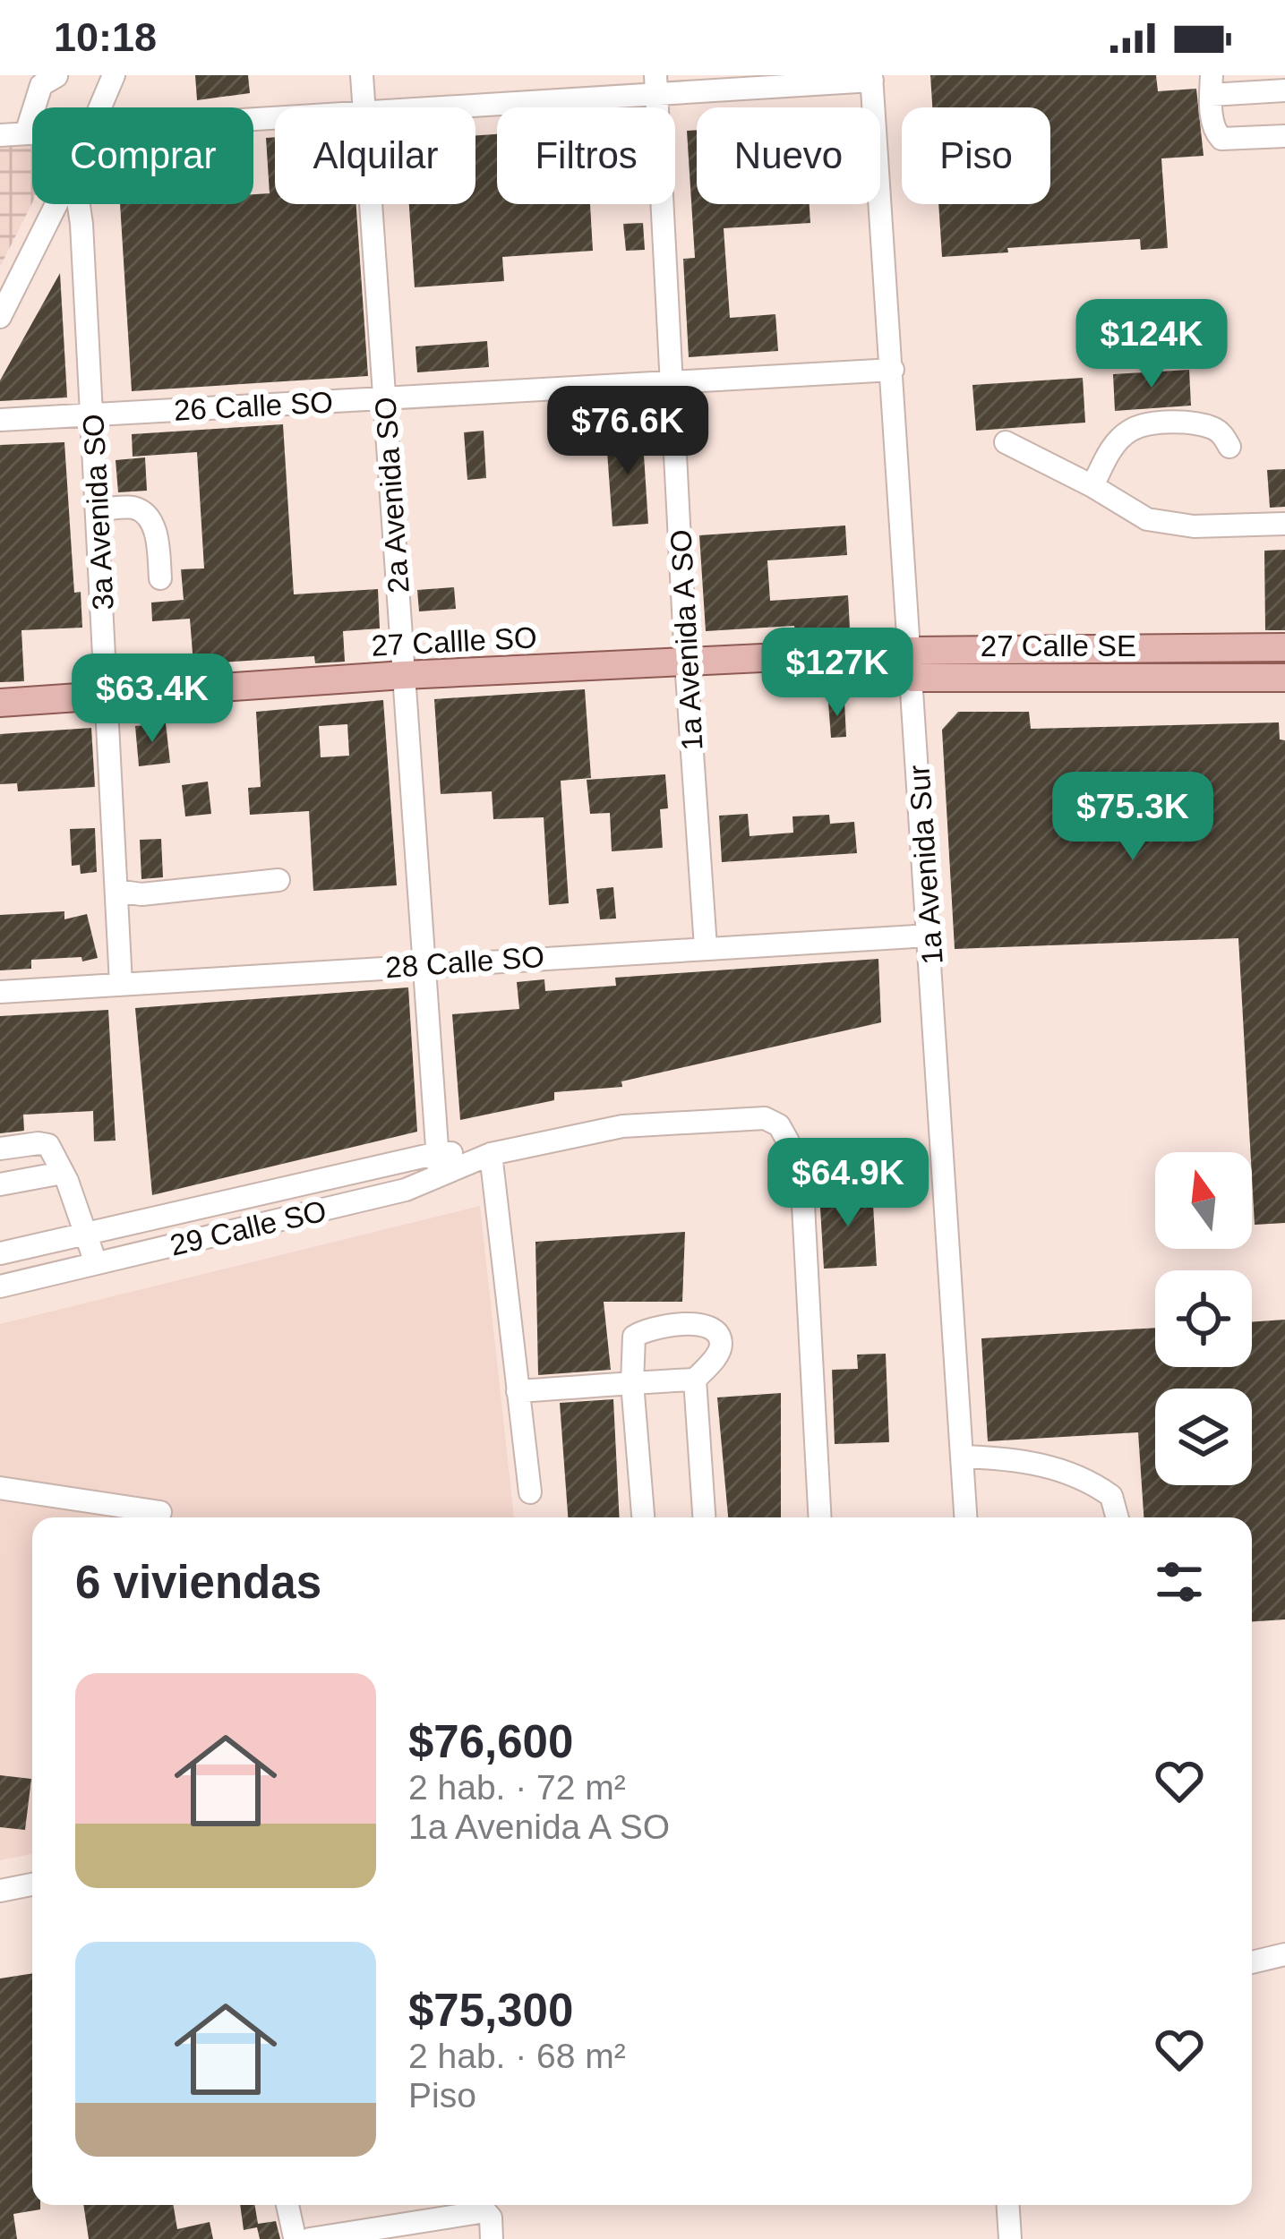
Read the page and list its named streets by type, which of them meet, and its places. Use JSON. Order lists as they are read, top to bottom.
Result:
{
  "streets": {
    "main road": ["27 Callle SO", "27 Calle SE"],
    "street": [
      "26 Calle SO",
      "2a Avenida SO",
      "3a Avenida SO",
      "1a Avenida A SO",
      "1a Avenida Sur",
      "28 Calle SO",
      "29 Calle SO"
    ]
  },
  "crossings": [
    ["26 Calle SO", "2a Avenida SO"],
    ["26 Calle SO", "3a Avenida SO"],
    ["26 Calle SO", "1a Avenida A SO"],
    ["26 Calle SO", "1a Avenida Sur"],
    ["2a Avenida SO", "27 Callle SO"],
    ["2a Avenida SO", "28 Calle SO"],
    ["2a Avenida SO", "29 Calle SO"],
    ["3a Avenida SO", "27 Callle SO"],
    ["3a Avenida SO", "28 Calle SO"],
    ["1a Avenida A SO", "27 Callle SO"],
    ["1a Avenida A SO", "28 Calle SO"],
    ["27 Callle SO", "27 Calle SE"],
    ["27 Calle SE", "1a Avenida Sur"],
    ["1a Avenida Sur", "28 Calle SO"]
  ],
  "north": "top",
  "page": {
    "status": "10:18",
    "chip": [
      "Comprar",
      "Alquilar",
      "Filtros",
      "Nuevo",
      "Piso"
    ],
    "price": [
      "$124K",
      "$76.6K",
      "$127K",
      "$63.4K",
      "$75.3K",
      "$64.9K"
    ],
    "heading": "6 viviendas",
    "list": [
      {
        "name": "$76,600",
        "note": "2 hab. · 72 m² · 1a Avenida A SO"
      },
      {
        "name": "$75,300",
        "note": "2 hab. · 68 m² · Piso"
      }
    ]
  }
}
